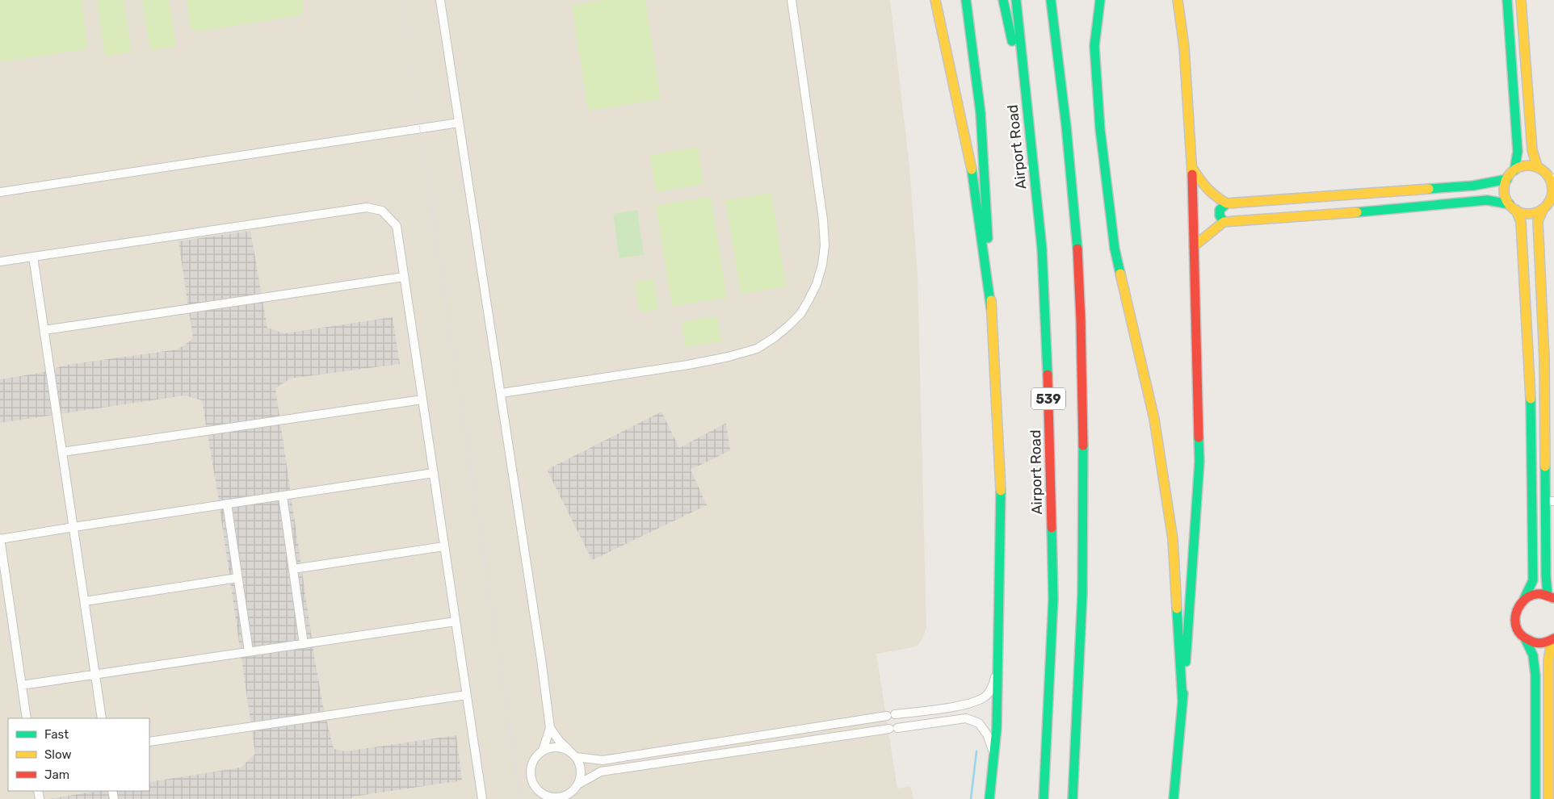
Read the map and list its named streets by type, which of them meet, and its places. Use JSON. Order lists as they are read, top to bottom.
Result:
{
  "streets": {
    "main road": ["Airport Road", "539"]
  },
  "legend": ["Fast", "Slow", "Jam"]
}
